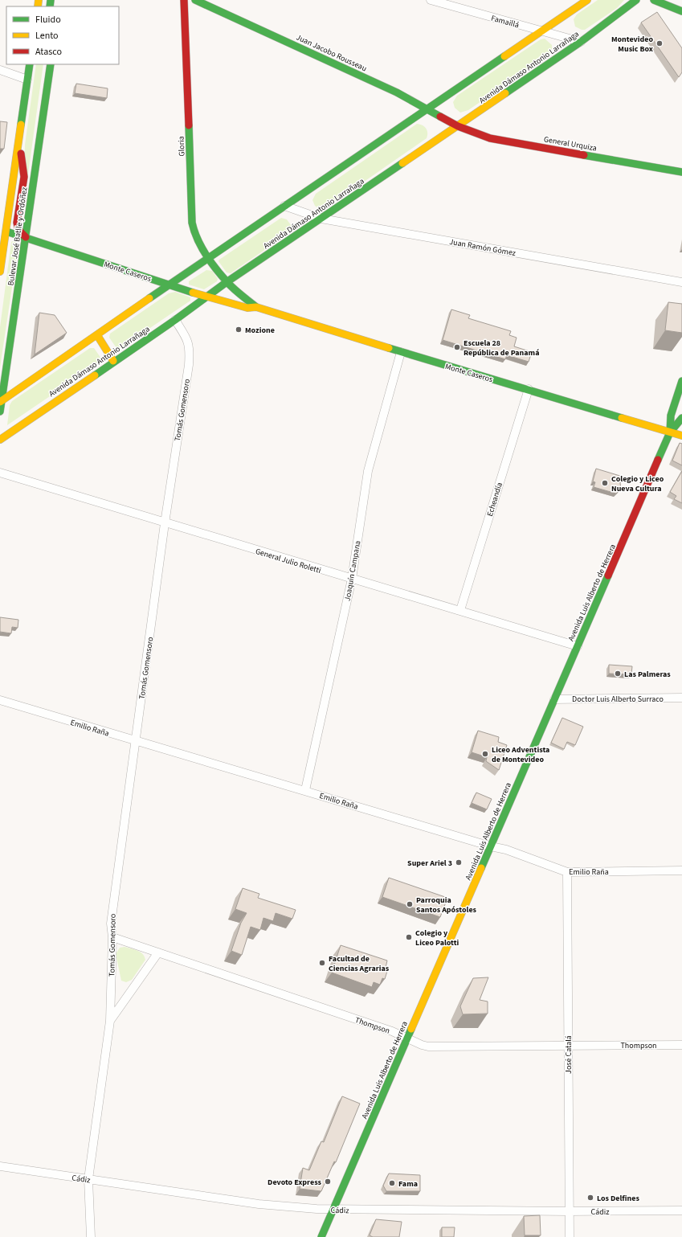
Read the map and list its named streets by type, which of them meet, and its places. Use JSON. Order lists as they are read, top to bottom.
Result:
{
  "streets": {
    "street": [
      "Famaillá",
      "Juan Jacobo Rousseau",
      "Avenida Dámaso Antonio Larrañaga",
      "General Urquiza",
      "Gloria",
      "Bulevar José Batlle y Ordóñez",
      "Juan Ramón Gómez",
      "Monte Caseros",
      "Tomás Gomensoro",
      "Echeandía",
      "General Julio Roletti",
      "Joaquín Campana",
      "Avenida Luis Alberto de Herrera",
      "Doctor Luis Alberto Surraco",
      "Emilio Raña",
      "Thompson",
      "José Catalá",
      "Cádiz"
    ]
  },
  "crossings": [
    ["Famaillá", "Avenida Dámaso Antonio Larrañaga"],
    ["Juan Jacobo Rousseau", "Avenida Dámaso Antonio Larrañaga"],
    ["Juan Jacobo Rousseau", "General Urquiza"],
    ["Avenida Dámaso Antonio Larrañaga", "General Urquiza"],
    ["Avenida Dámaso Antonio Larrañaga", "Gloria"],
    ["Avenida Dámaso Antonio Larrañaga", "Juan Ramón Gómez"],
    ["Avenida Dámaso Antonio Larrañaga", "Monte Caseros"],
    ["Avenida Dámaso Antonio Larrañaga", "Tomás Gomensoro"],
    ["Gloria", "Monte Caseros"],
    ["Bulevar José Batlle y Ordóñez", "Monte Caseros"],
    ["Monte Caseros", "Echeandía"],
    ["Monte Caseros", "Joaquín Campana"],
    ["Monte Caseros", "Avenida Luis Alberto de Herrera"],
    ["Tomás Gomensoro", "General Julio Roletti"],
    ["Tomás Gomensoro", "Emilio Raña"],
    ["Tomás Gomensoro", "Thompson"],
    ["Tomás Gomensoro", "Cádiz"],
    ["Echeandía", "General Julio Roletti"],
    ["General Julio Roletti", "Joaquín Campana"],
    ["General Julio Roletti", "Avenida Luis Alberto de Herrera"],
    ["Joaquín Campana", "Emilio Raña"],
    ["Avenida Luis Alberto de Herrera", "Doctor Luis Alberto Surraco"],
    ["Avenida Luis Alberto de Herrera", "Emilio Raña"],
    ["Avenida Luis Alberto de Herrera", "Thompson"],
    ["Avenida Luis Alberto de Herrera", "Cádiz"],
    ["Emilio Raña", "José Catalá"],
    ["Thompson", "José Catalá"],
    ["José Catalá", "Cádiz"]
  ],
  "places": [
    "Montevideo Music Box",
    "Mozione",
    "Escuela 28 República de Panamá",
    "Colegio y Liceo Nueva Cultura",
    "Las Palmeras",
    "Liceo Adventista de Montevideo",
    "Super Ariel 3",
    "Parroquia Santos Apóstoles",
    "Colegio y Liceo Palotti",
    "Facultad de Ciencias Agrarias",
    "Devoto Express",
    "Fama",
    "Los Delfines"
  ],
  "legend": ["Fluido", "Lento", "Atasco"]
}
